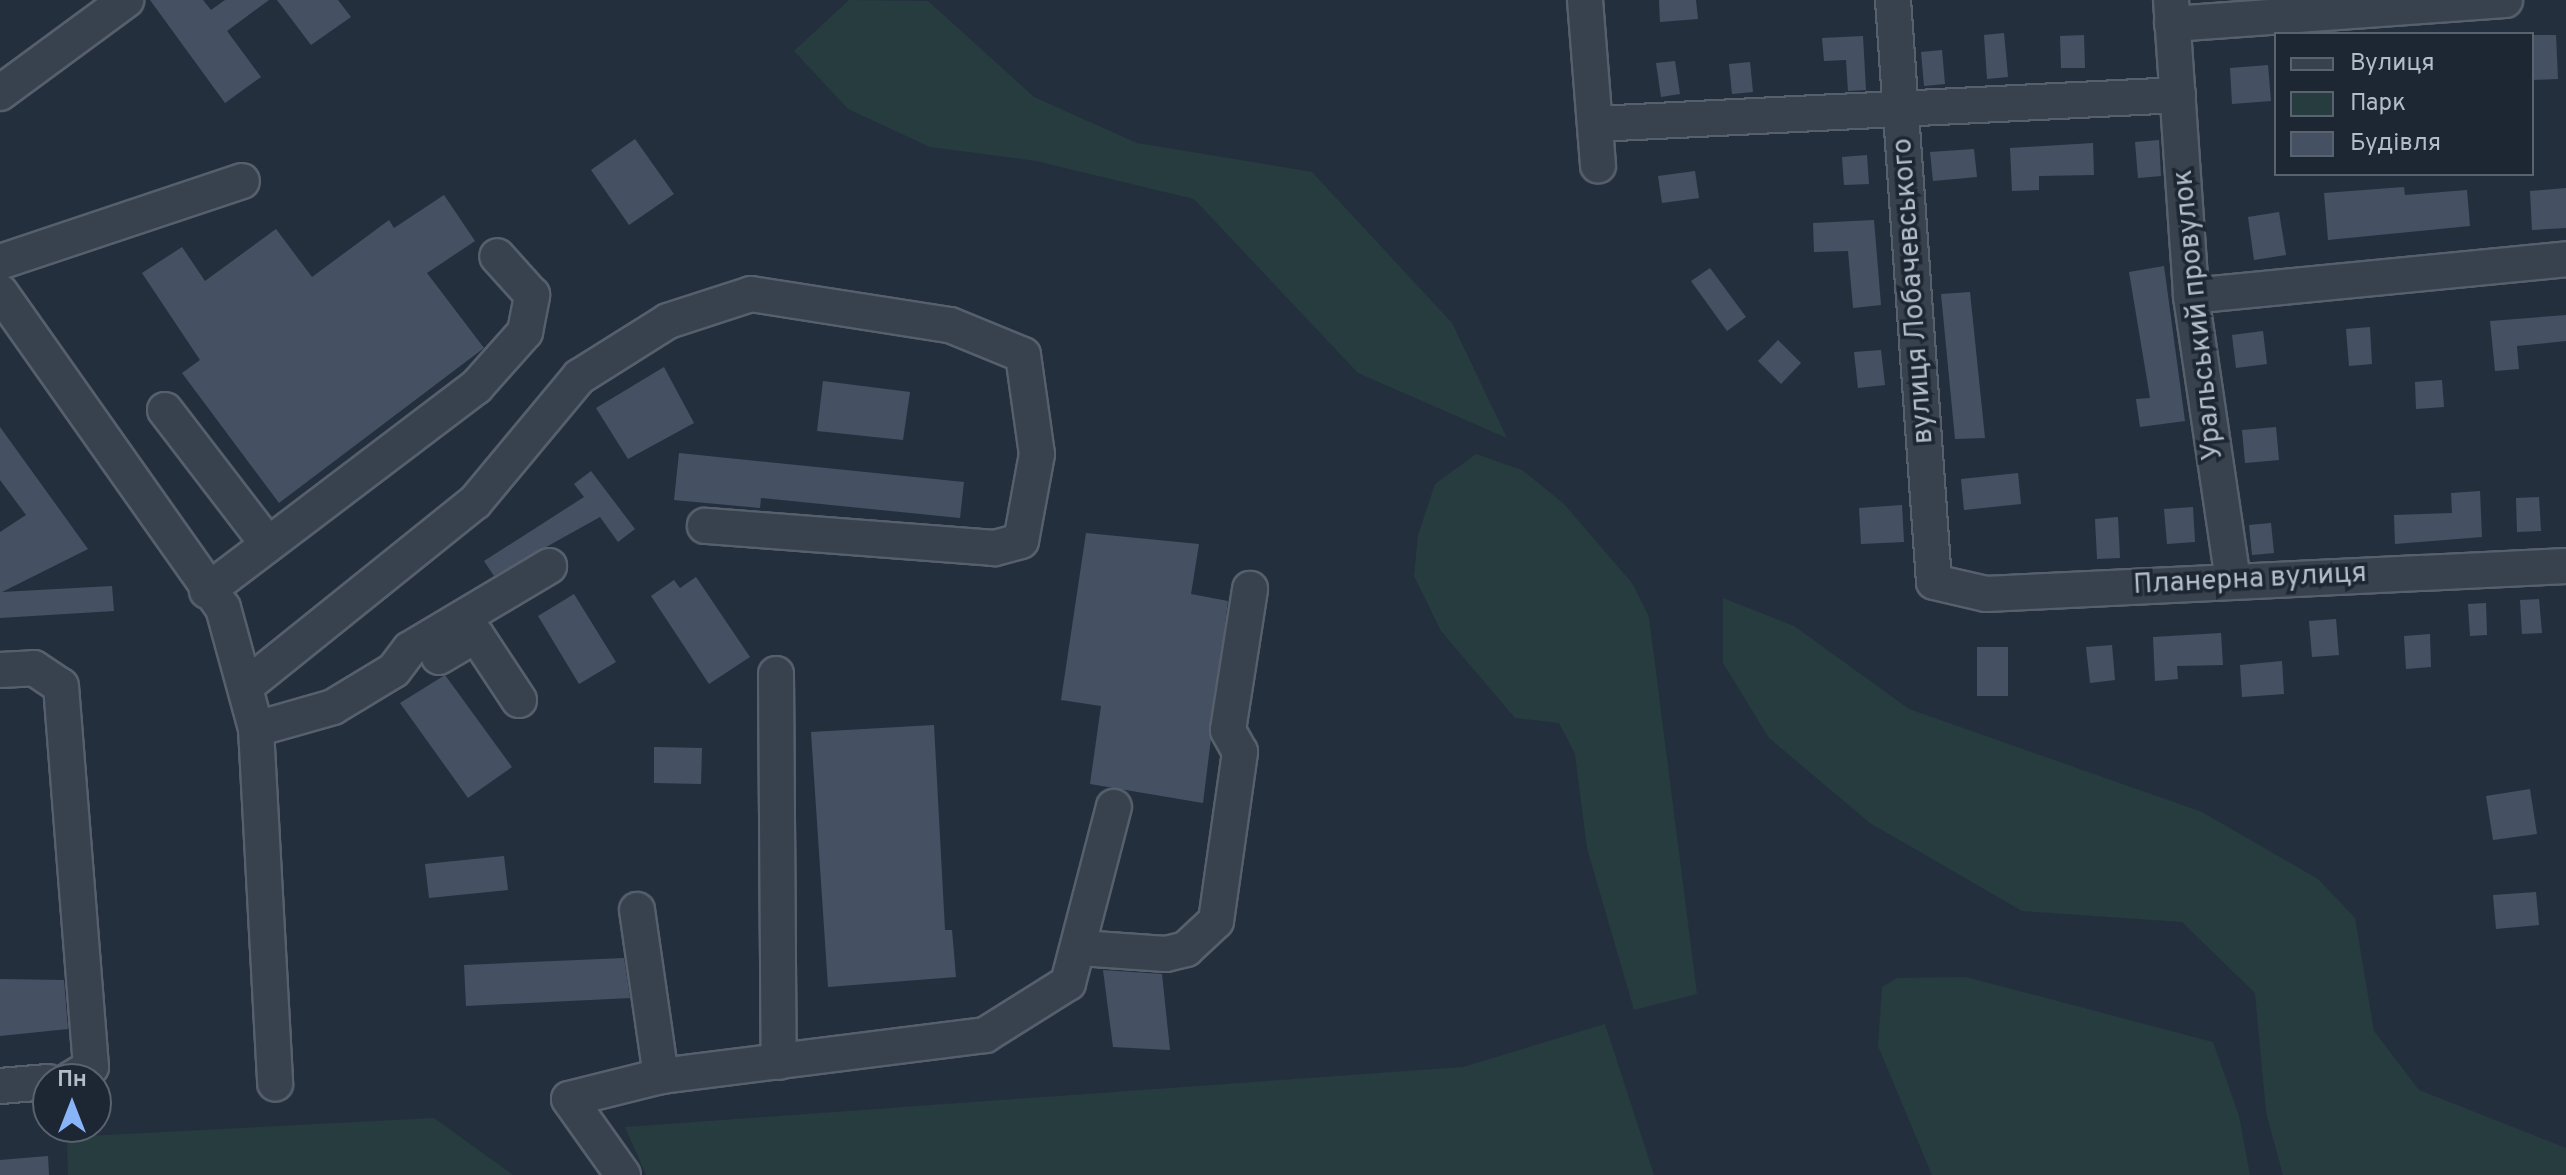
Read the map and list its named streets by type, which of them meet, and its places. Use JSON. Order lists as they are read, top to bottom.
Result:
{
  "streets": {
    "street": ["вулиця Лобачевського", "Уральський провулок", "Планерна вулиця"]
  },
  "crossings": [
    ["вулиця Лобачевського", "Планерна вулиця"],
    ["Уральський провулок", "Планерна вулиця"]
  ],
  "legend": ["Вулиця", "Парк", "Будівля"],
  "north": "top"
}
